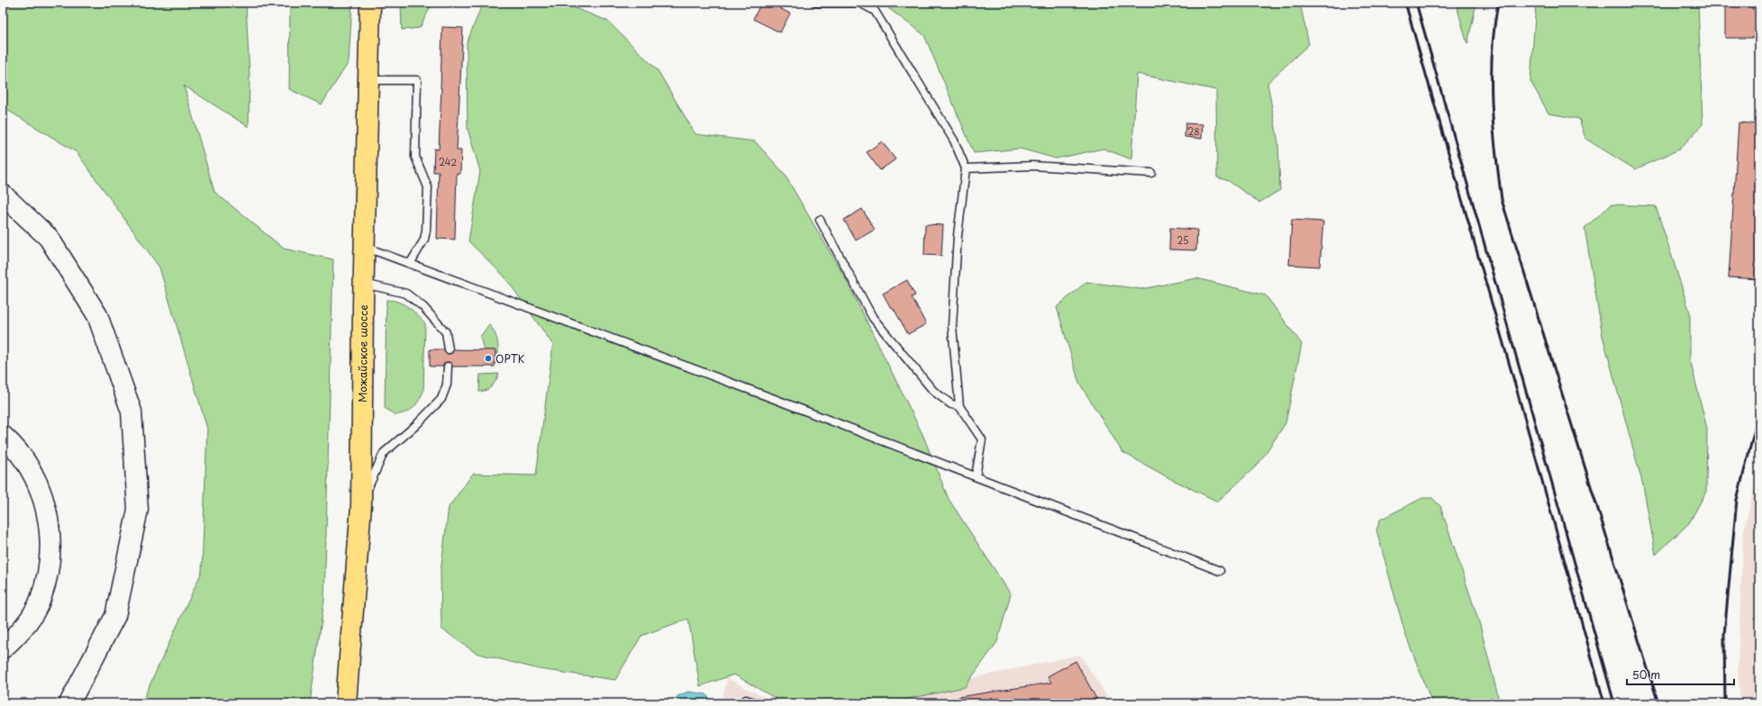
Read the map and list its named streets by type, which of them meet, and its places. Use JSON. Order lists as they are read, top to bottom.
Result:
{
  "streets": {
    "main road": ["Можайское шоссе"]
  },
  "places": ["ОРТК"],
  "house_numbers": ["28", "242", "25"],
  "scale_bar": "50 m"
}
